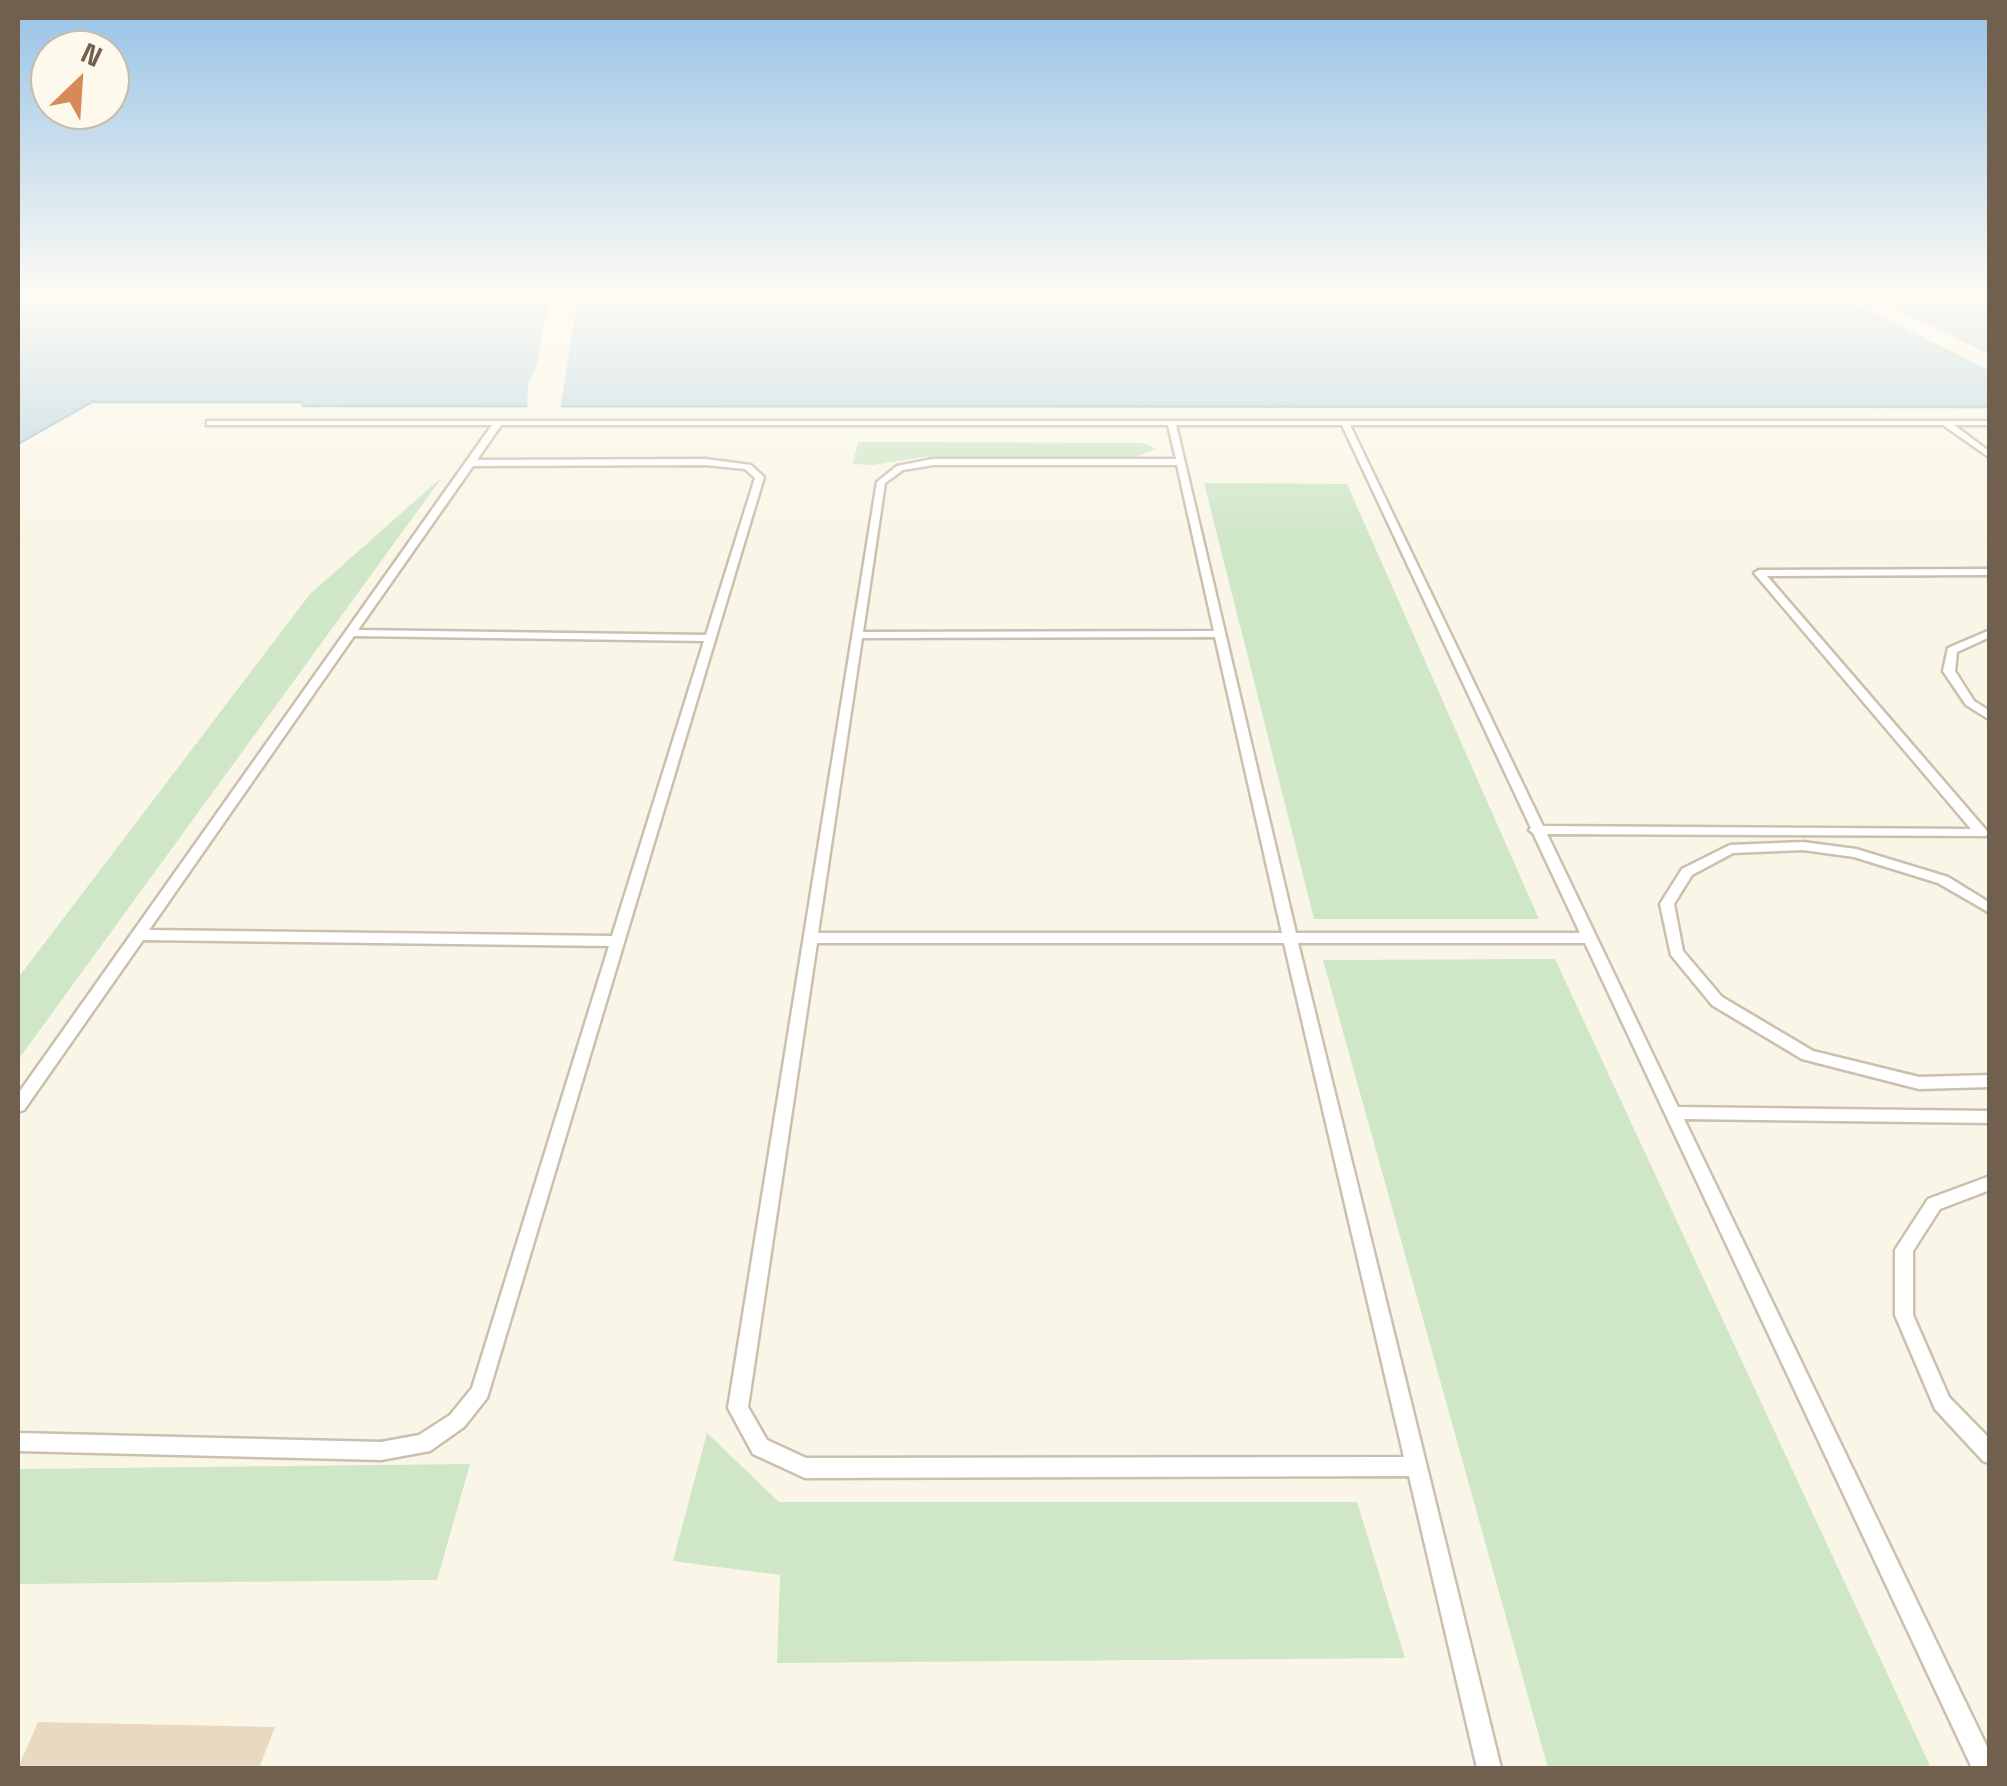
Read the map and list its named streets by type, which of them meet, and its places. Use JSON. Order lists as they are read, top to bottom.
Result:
{
  "north": "top right"
}
